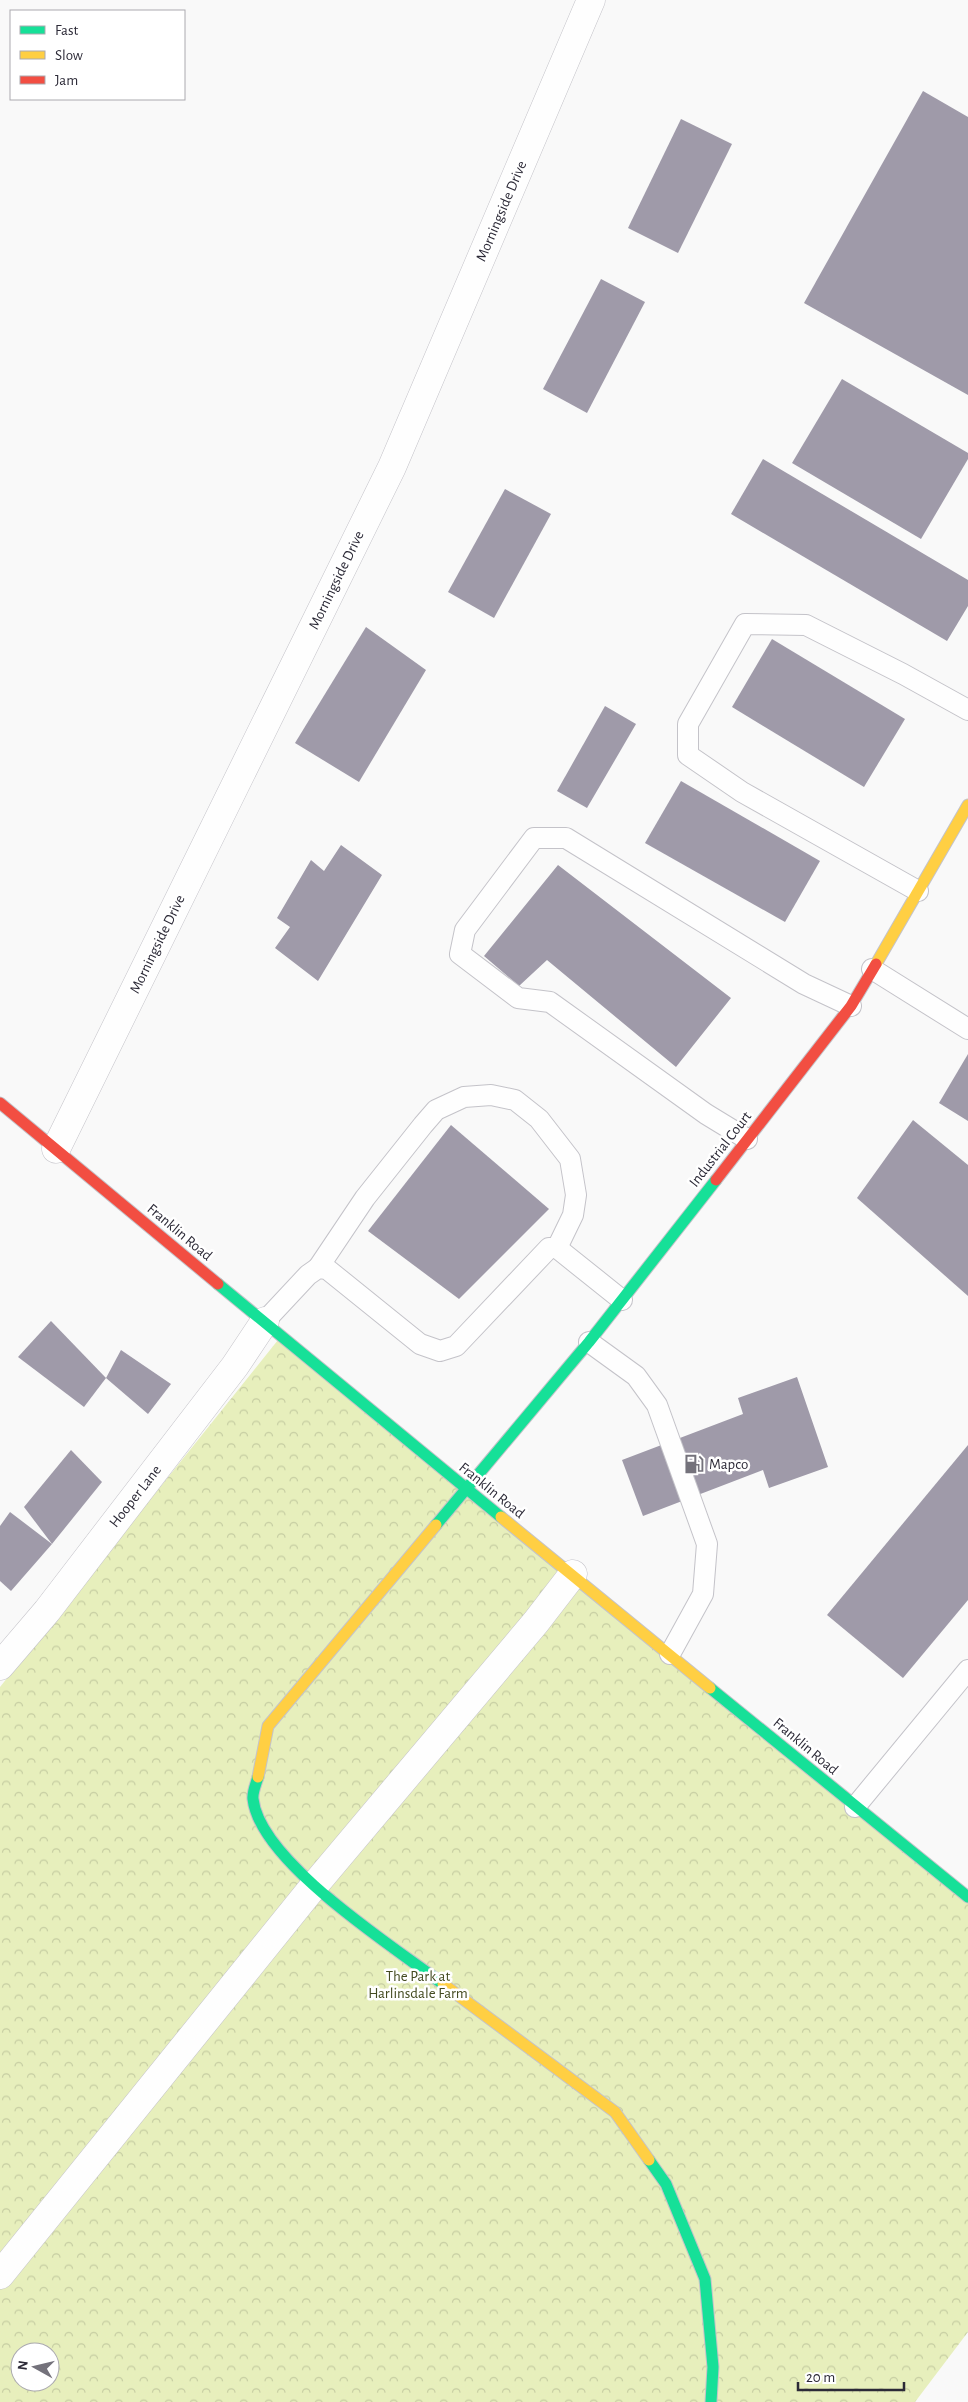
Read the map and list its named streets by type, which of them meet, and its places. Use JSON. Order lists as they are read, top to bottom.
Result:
{
  "streets": {
    "street": [
      "Morningside Drive",
      "Industrial Court",
      "Franklin Road",
      "Hooper Lane"
    ]
  },
  "crossings": [
    ["Morningside Drive", "Franklin Road"],
    ["Industrial Court", "Franklin Road"],
    ["Franklin Road", "Hooper Lane"]
  ],
  "parks": ["The Park at Harlinsdale Farm"],
  "places": {
    "fuel station": ["Mapco"]
  },
  "legend": ["Fast", "Slow", "Jam"],
  "scale_bar": "20 m",
  "north": "left"
}
